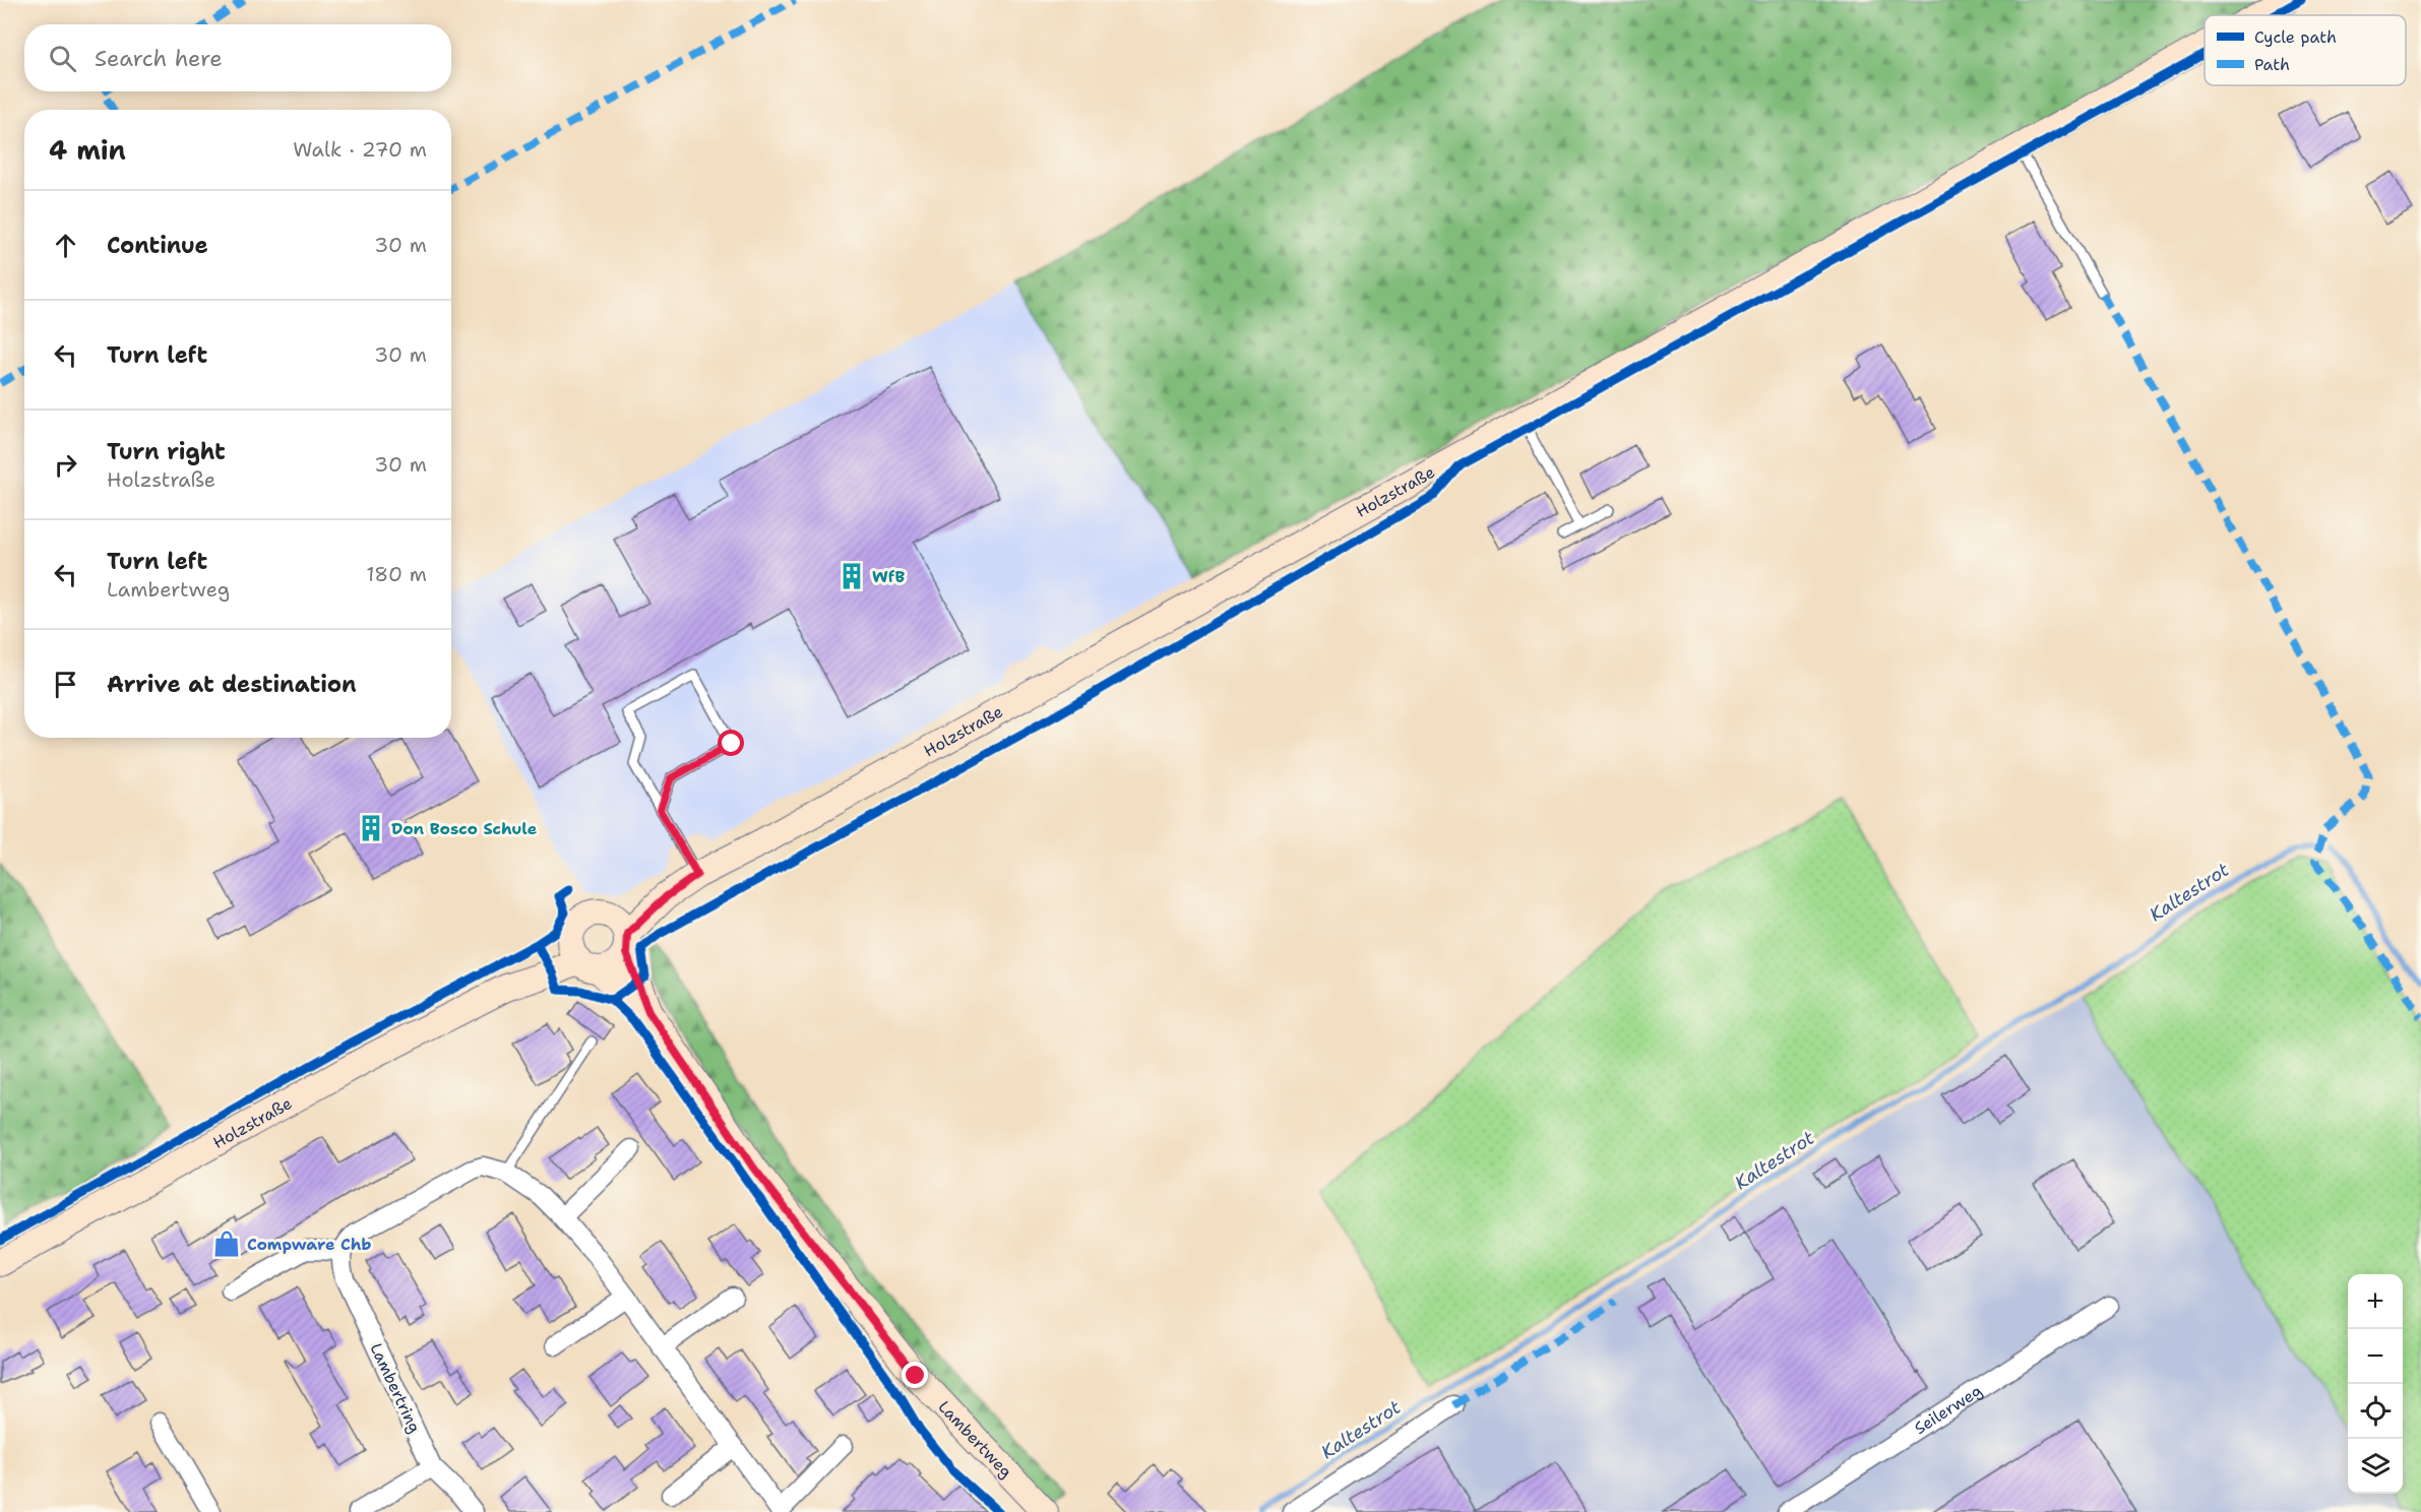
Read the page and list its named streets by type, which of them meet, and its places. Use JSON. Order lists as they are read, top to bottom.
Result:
{
  "streets": {
    "main road": ["Holzstraße", "Lambertweg"],
    "street": ["Lambertring", "Seilerweg"]
  },
  "crossings": [
    ["Holzstraße", "Lambertweg"]
  ],
  "water": ["Kaltestrot"],
  "places": {
    "building": ["WfB", "Don Bosco Schule"],
    "shop": ["Compware Chb"]
  },
  "legend": ["Cycle path", "Path"],
  "page": {
    "search": "Search here",
    "heading": ["4 min", "Walk · 270 m"],
    "list": [
      ["Continue", "30 m"],
      ["Turn left", "30 m"],
      ["Turn right", "Holzstraße", "30 m"],
      ["Turn left", "Lambertweg", "180 m"],
      "Arrive at destination"
    ],
    "map_buttons": ["+", "−"]
  }
}
